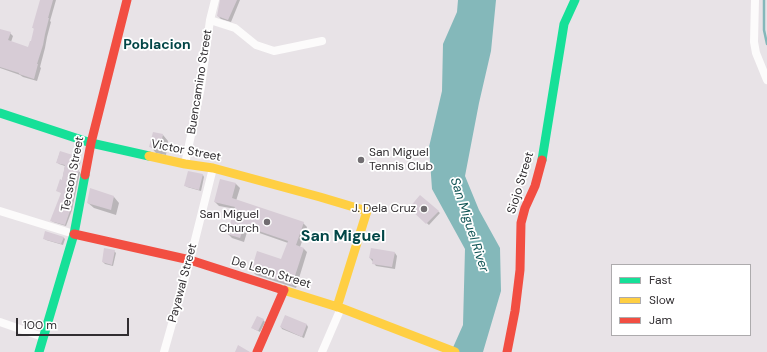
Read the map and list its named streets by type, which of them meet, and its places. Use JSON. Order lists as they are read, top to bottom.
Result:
{
  "streets": {
    "street": [
      "Buencamino Street",
      "Victor Street",
      "Tecson Street",
      "Siojo Street",
      "De Leon Street",
      "Payawal Street"
    ]
  },
  "crossings": [
    ["Buencamino Street", "Victor Street"],
    ["Victor Street", "Tecson Street"],
    ["Victor Street", "De Leon Street"],
    ["Victor Street", "Payawal Street"],
    ["Tecson Street", "De Leon Street"],
    ["De Leon Street", "Payawal Street"]
  ],
  "districts": ["Poblacion", "San Miguel"],
  "water": ["San Miguel River"],
  "places": ["San Miguel Tennis Club", "J. Dela Cruz", "San Miguel Church"],
  "legend": ["Fast", "Slow", "Jam"],
  "scale_bar": "100 m"
}
